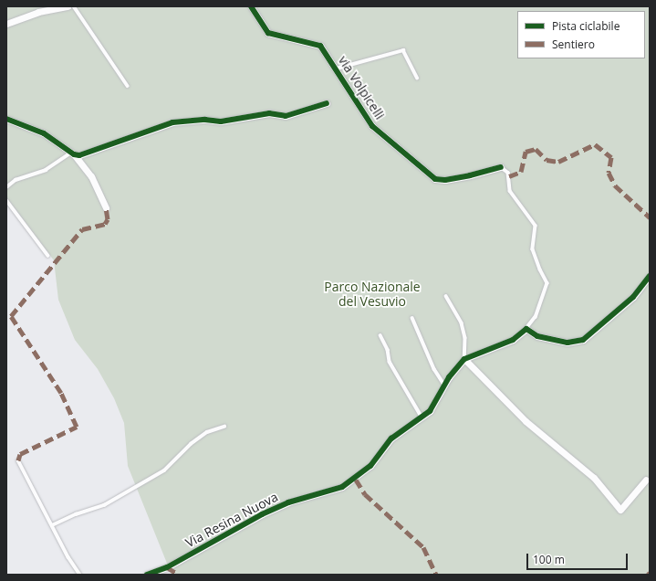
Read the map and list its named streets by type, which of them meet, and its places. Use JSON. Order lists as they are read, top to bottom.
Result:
{
  "streets": {
    "street": ["via Volpicelli", "Via Resina Nuova"]
  },
  "parks": ["Parco Nazionale del Vesuvio"],
  "legend": ["Pista ciclabile", "Sentiero"],
  "scale_bar": "100 m"
}
